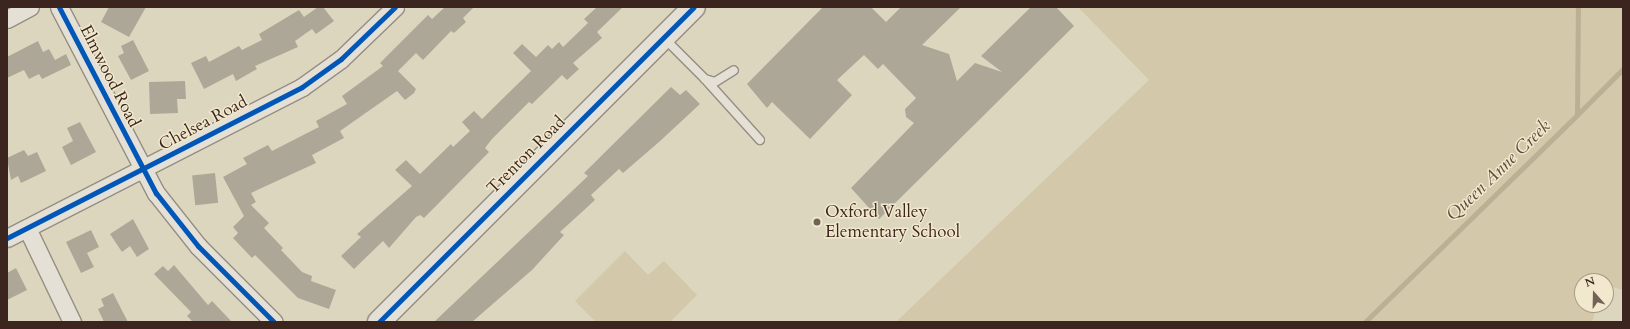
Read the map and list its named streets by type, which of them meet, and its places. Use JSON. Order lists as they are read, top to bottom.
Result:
{
  "streets": {
    "main road": ["Trenton Road"],
    "street": ["Elmwood Road", "Chelsea Road"]
  },
  "crossings": [
    ["Elmwood Road", "Chelsea Road"]
  ],
  "water": ["Queen Anne Creek"],
  "places": ["Oxford Valley Elementary School"],
  "north": "top"
}
